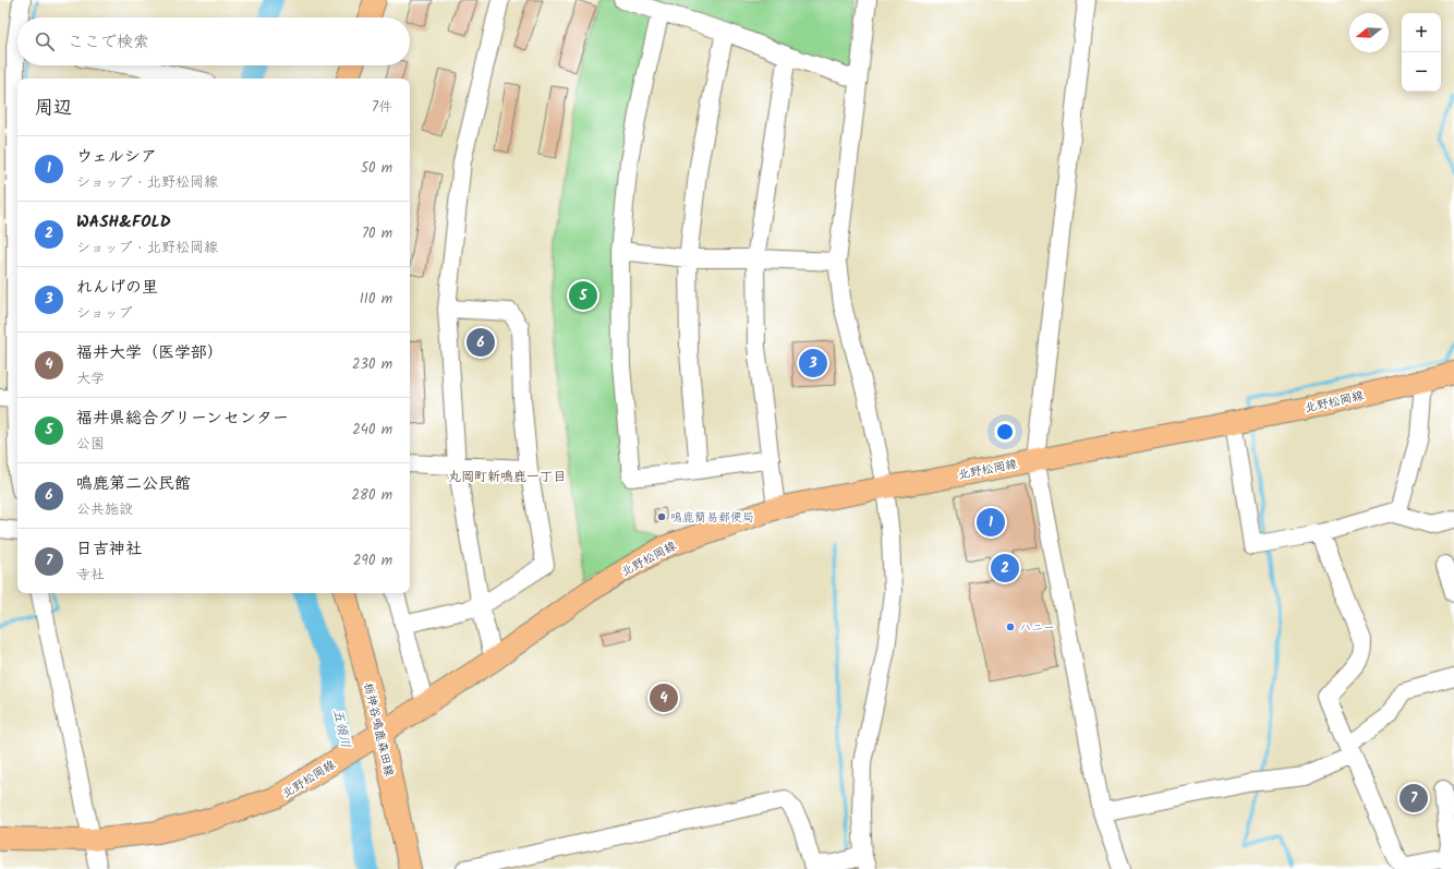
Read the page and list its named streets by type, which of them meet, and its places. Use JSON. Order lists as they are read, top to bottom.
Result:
{
  "streets": {
    "main road": ["北野松岡線", "栃神谷鳴鹿森田線"]
  },
  "crossings": [
    ["北野松岡線", "栃神谷鳴鹿森田線"]
  ],
  "districts": ["丸岡町新鳴鹿一丁目"],
  "water": ["五領川"],
  "places": ["鳴鹿簡易郵便局", "ハニー"],
  "north": "left",
  "page": {
    "map_buttons": ["+", "−"],
    "search": "ここで検索",
    "heading": ["周辺", "7件"],
    "list": [
      {
        "mark": "1",
        "name": "ウェルシア",
        "note": "ショップ · 北野松岡線",
        "value": "50 m"
      },
      {
        "mark": "2",
        "name": "WASH&FOLD",
        "note": "ショップ · 北野松岡線",
        "value": "70 m"
      },
      {
        "mark": "3",
        "name": "れんげの里",
        "note": "ショップ",
        "value": "110 m"
      },
      {
        "mark": "4",
        "name": "福井大学（医学部）",
        "note": "大学",
        "value": "230 m"
      },
      {
        "mark": "5",
        "name": "福井県総合グリーンセンター",
        "note": "公園",
        "value": "240 m"
      },
      {
        "mark": "6",
        "name": "鳴鹿第二公民館",
        "note": "公共施設",
        "value": "280 m"
      },
      {
        "mark": "7",
        "name": "日吉神社",
        "note": "寺社",
        "value": "290 m"
      }
    ],
    "pins": [
      "5",
      "6",
      "3",
      "1",
      "2",
      "4",
      "7"
    ]
  }
}
